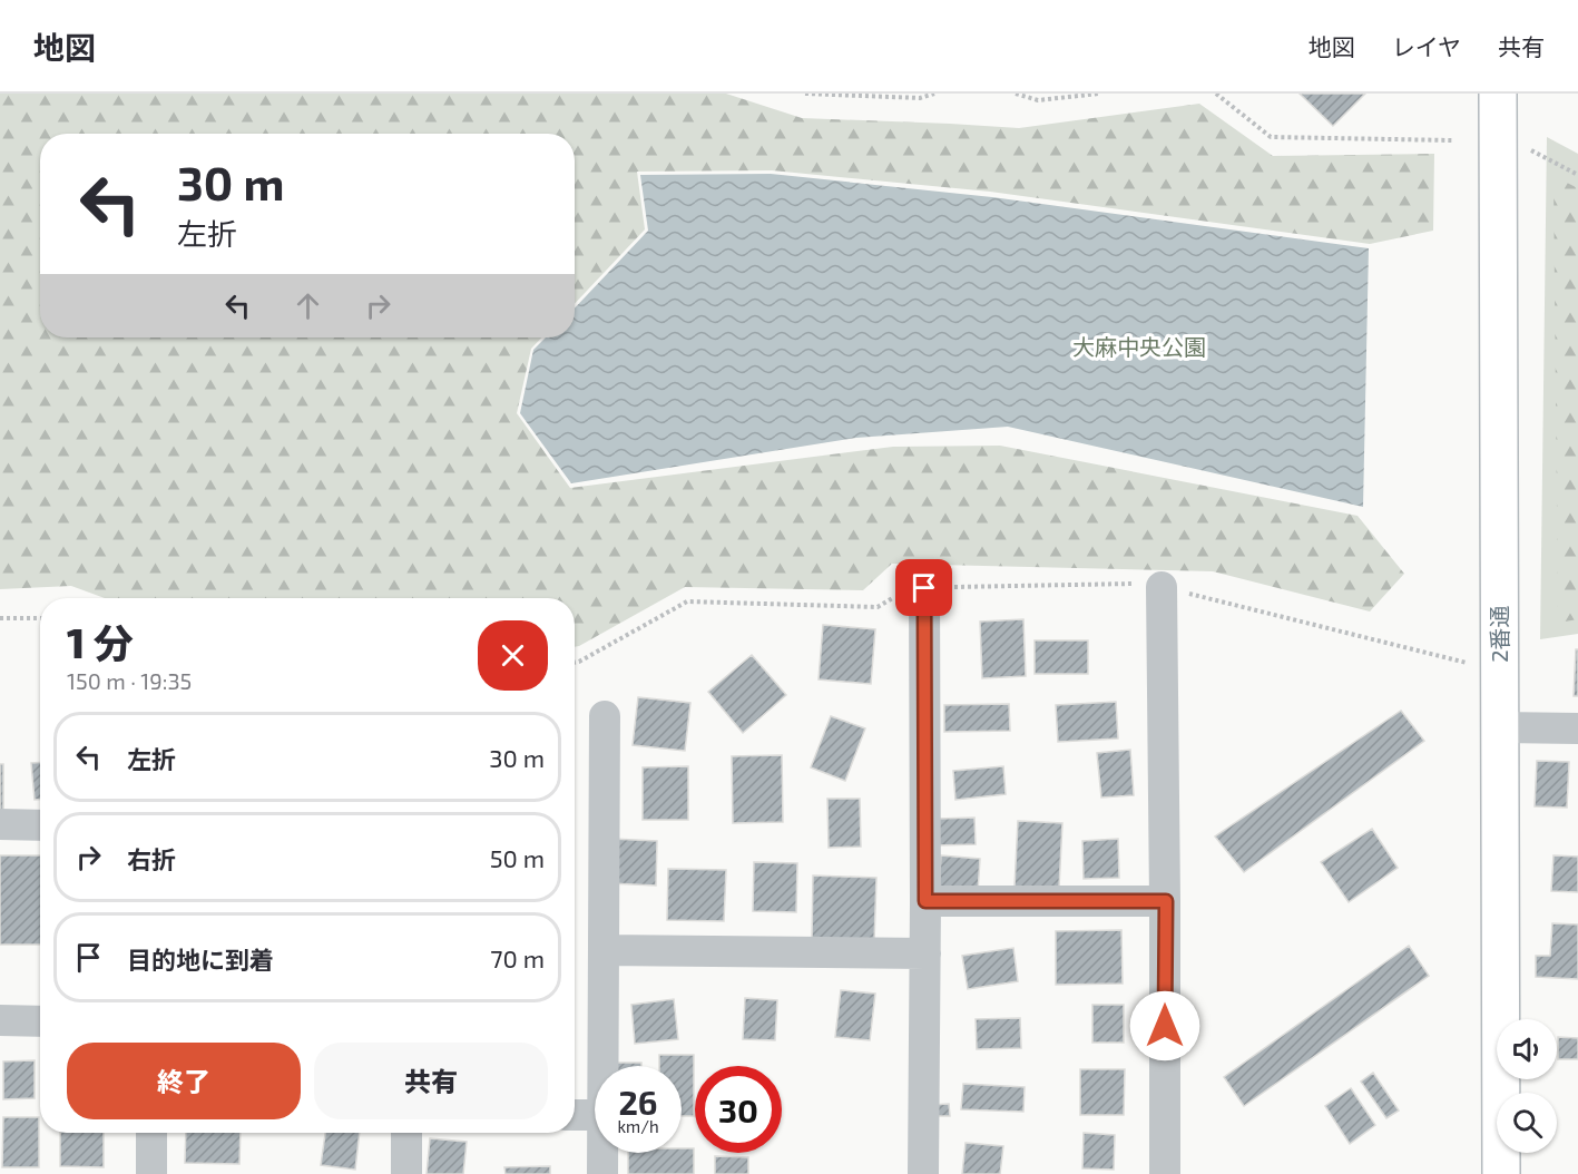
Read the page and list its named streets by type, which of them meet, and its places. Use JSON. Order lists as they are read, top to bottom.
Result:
{
  "streets": {
    "main road": ["2番通"]
  },
  "parks": ["大麻中央公園"],
  "page": {
    "header": "地図",
    "nav": ["地図", "レイヤ", "共有"],
    "turn": ["30 m", "左折"],
    "heading": ["1 分", "150 m · 19:35"],
    "list": [
      {
        "name": "左折",
        "value": "30 m"
      },
      {
        "name": "右折",
        "value": "50 m"
      },
      {
        "name": "目的地に到着",
        "value": "70 m"
      }
    ],
    "buttons": ["終了", "共有"],
    "speed": "26 km/h",
    "limit": "30"
  }
}
